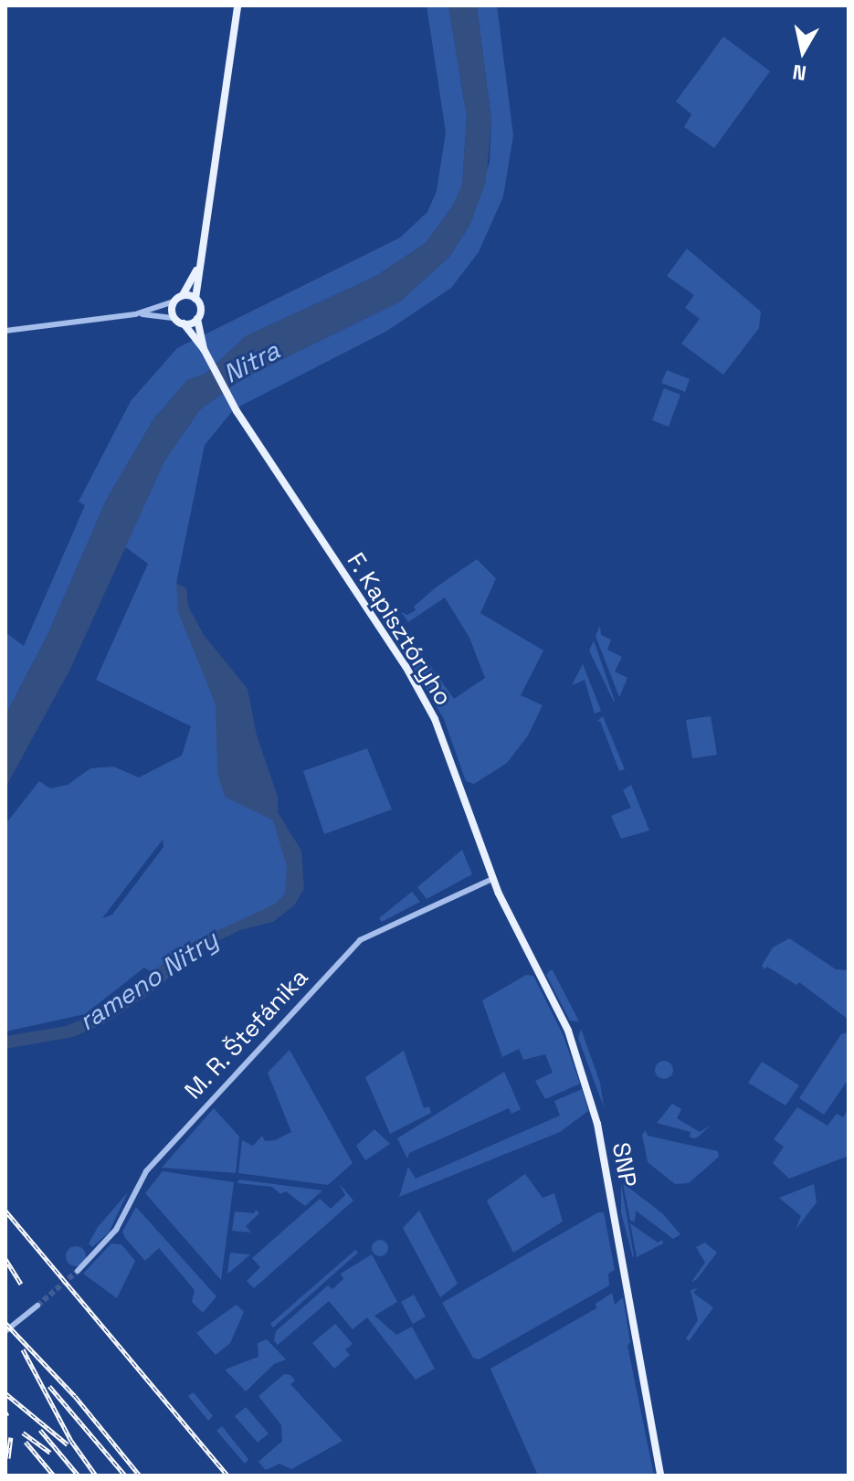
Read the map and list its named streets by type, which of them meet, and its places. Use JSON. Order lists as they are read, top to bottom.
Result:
{
  "streets": {
    "main road": ["F. Kapisztóryho", "SNP"],
    "street": ["M. R. Štefánika"]
  },
  "crossings": [
    ["F. Kapisztóryho", "M. R. Štefánika"],
    ["F. Kapisztóryho", "SNP"],
    ["M. R. Štefánika", "SNP"]
  ],
  "water": ["Nitra", "rameno Nitry"],
  "north": "bottom"
}
